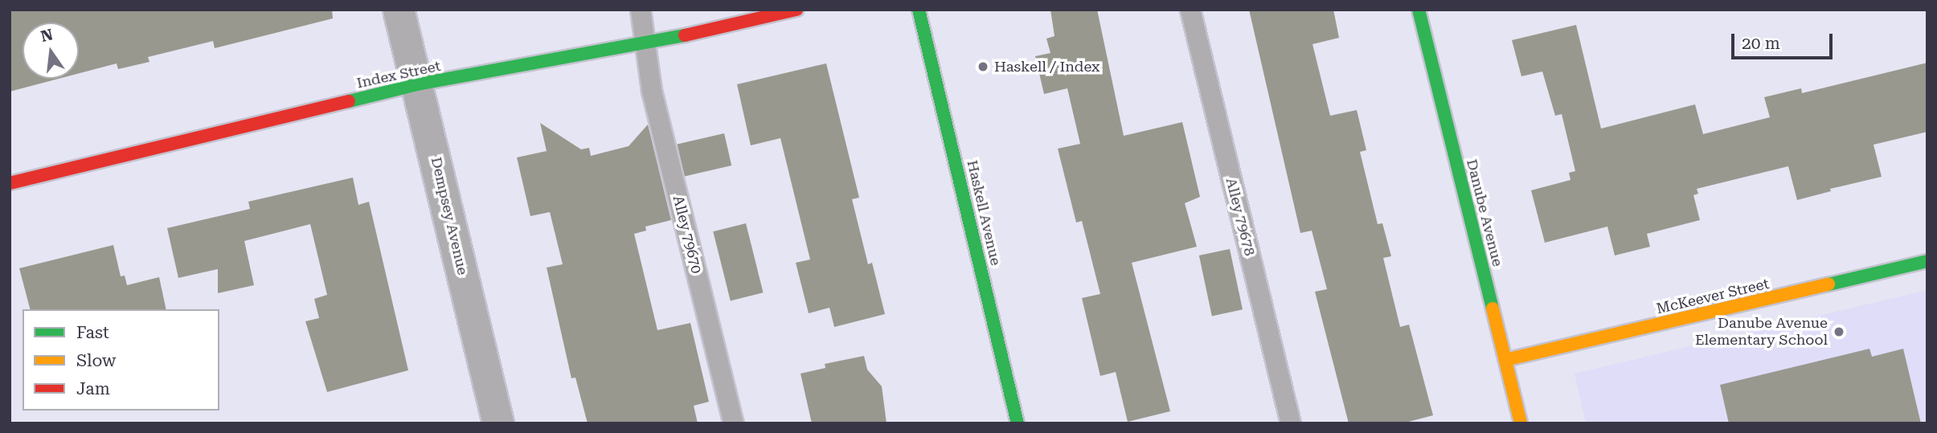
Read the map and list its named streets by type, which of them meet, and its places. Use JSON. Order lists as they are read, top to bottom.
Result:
{
  "streets": {
    "street": [
      "Index Street",
      "Haskell Avenue",
      "Danube Avenue",
      "Dempsey Avenue",
      "McKeever Street"
    ],
    "lane": ["Alley 79678", "Alley 79670"]
  },
  "crossings": [
    ["Index Street", "Dempsey Avenue"],
    ["Index Street", "Alley 79670"],
    ["Danube Avenue", "McKeever Street"]
  ],
  "places": ["Haskell / Index", "Danube Avenue Elementary School"],
  "legend": ["Fast", "Slow", "Jam"],
  "scale_bar": "20 m",
  "north": "top"
}
